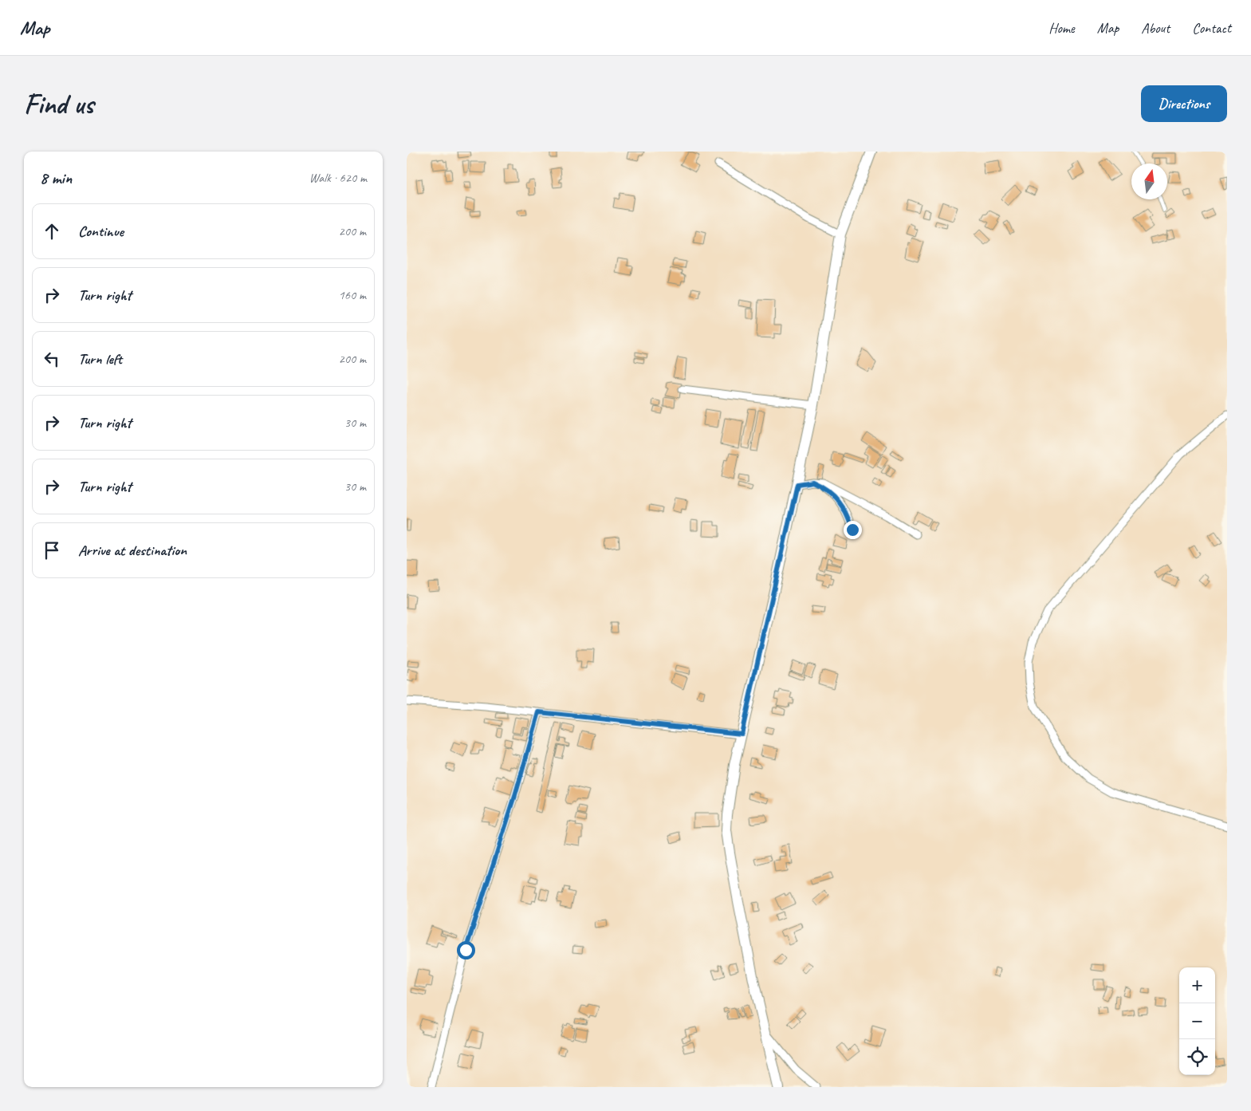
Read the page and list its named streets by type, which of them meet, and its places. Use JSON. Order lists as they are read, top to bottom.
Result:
{
  "north": "top",
  "page": {
    "header": "Map",
    "nav": [
      "Home",
      "Map",
      "About",
      "Contact"
    ],
    "buttons": "Directions",
    "title": "Find us",
    "heading": ["8 min", "Walk · 620 m"],
    "list": [
      ["Continue", "200 m"],
      ["Turn right", "160 m"],
      ["Turn left", "200 m"],
      ["Turn right", "30 m"],
      ["Turn right", "30 m"],
      "Arrive at destination"
    ],
    "map_buttons": ["+", "−"]
  }
}
